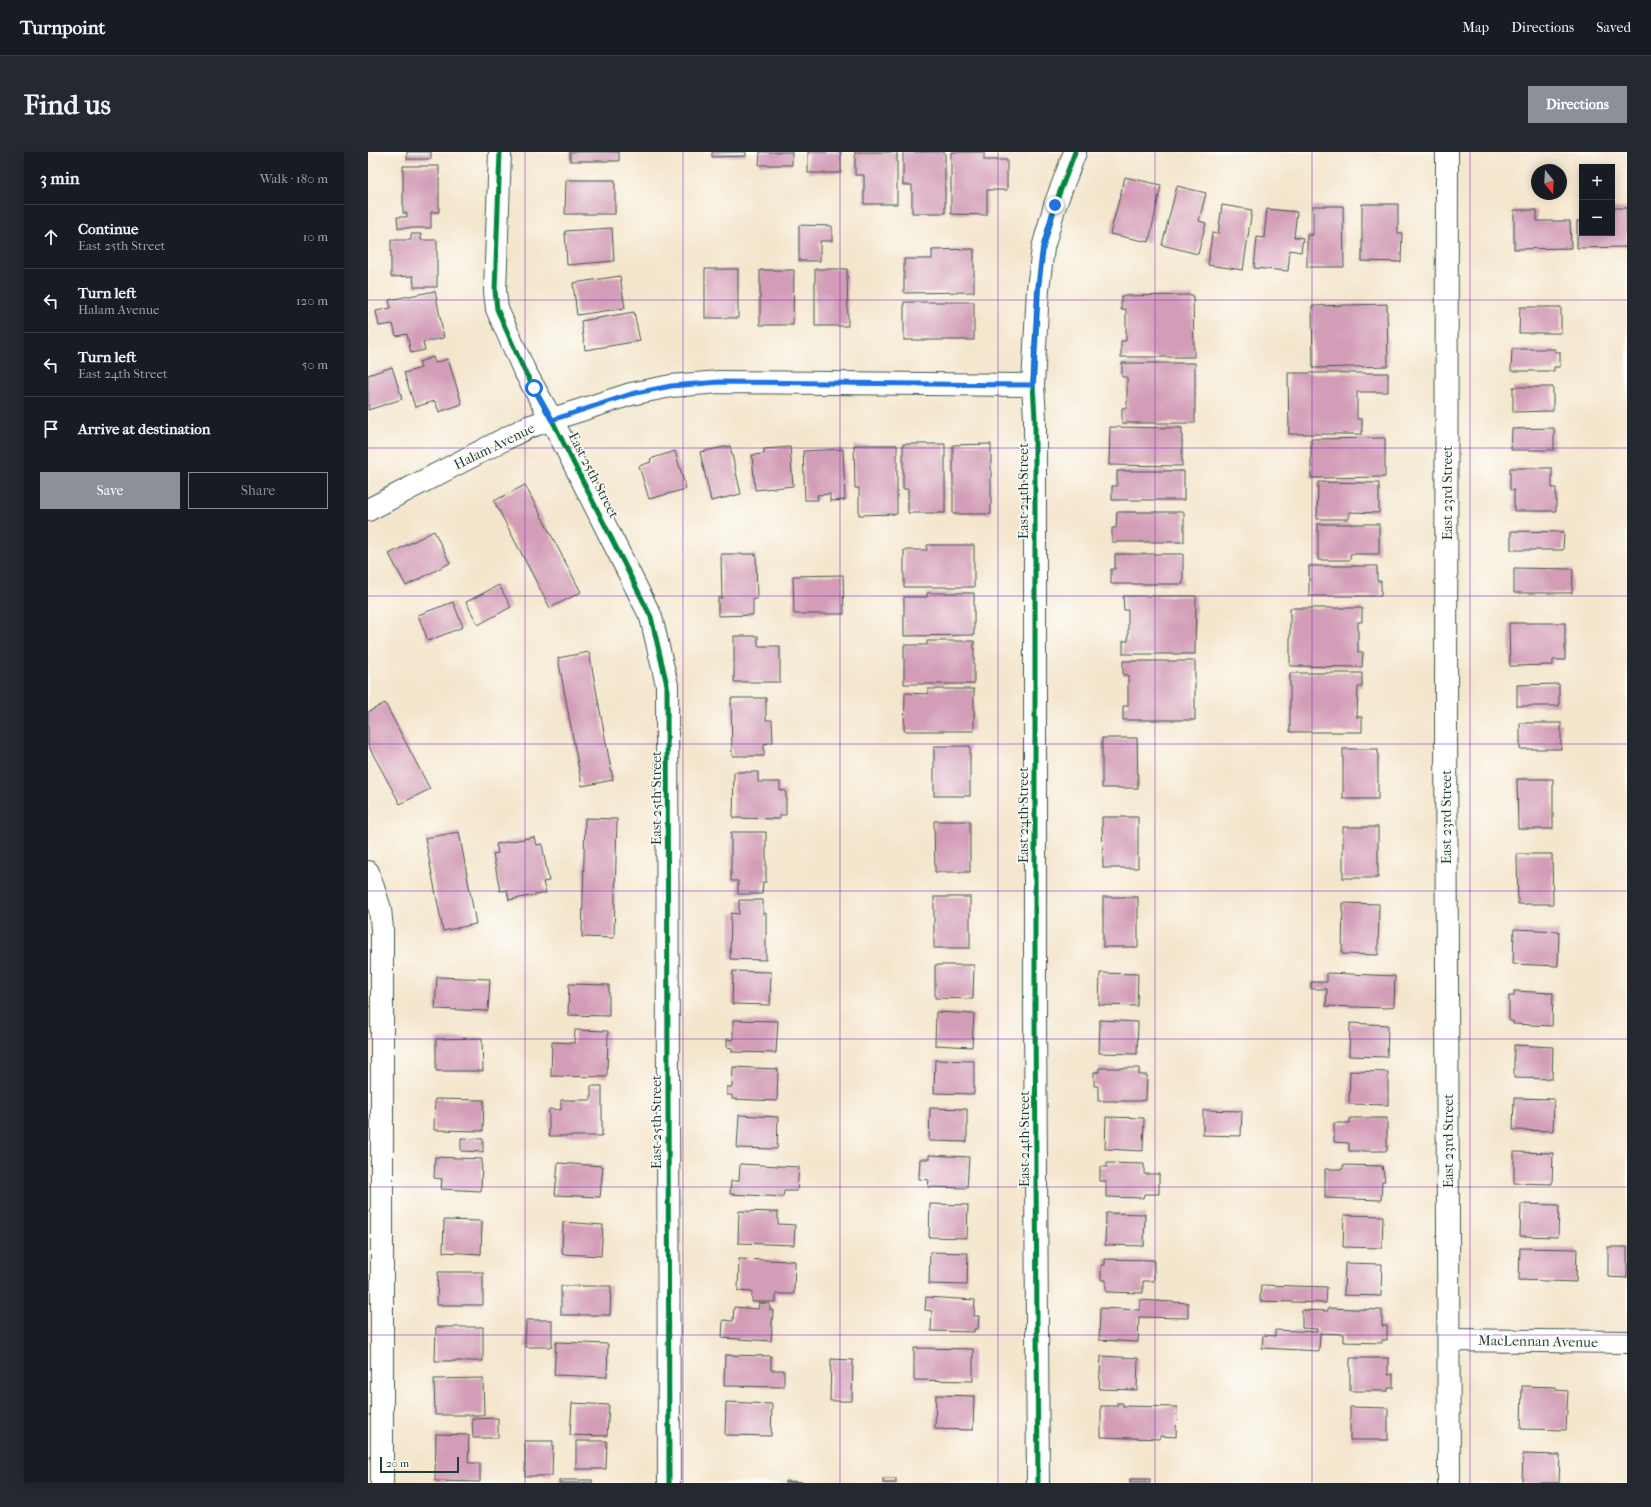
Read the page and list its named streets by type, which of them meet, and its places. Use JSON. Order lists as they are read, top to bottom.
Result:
{
  "streets": {
    "street": [
      "Halam Avenue",
      "East 25th Street",
      "East 24th Street",
      "East 23rd Street",
      "MacLennan Avenue"
    ]
  },
  "crossings": [
    ["Halam Avenue", "East 25th Street"],
    ["Halam Avenue", "East 24th Street"],
    ["East 23rd Street", "MacLennan Avenue"]
  ],
  "scale_bar": "20 m",
  "north": "bottom",
  "page": {
    "header": "Turnpoint",
    "nav": ["Map", "Directions", "Saved"],
    "buttons": [
      "Directions",
      ["Save", "Share"]
    ],
    "title": "Find us",
    "heading": ["3 min", "Walk · 180 m"],
    "map_buttons": ["+", "−"],
    "list": [
      ["Continue", "East 25th Street", "10 m"],
      ["Turn left", "Halam Avenue", "120 m"],
      ["Turn left", "East 24th Street", "50 m"],
      "Arrive at destination"
    ],
    "scale": "20 m"
  }
}
